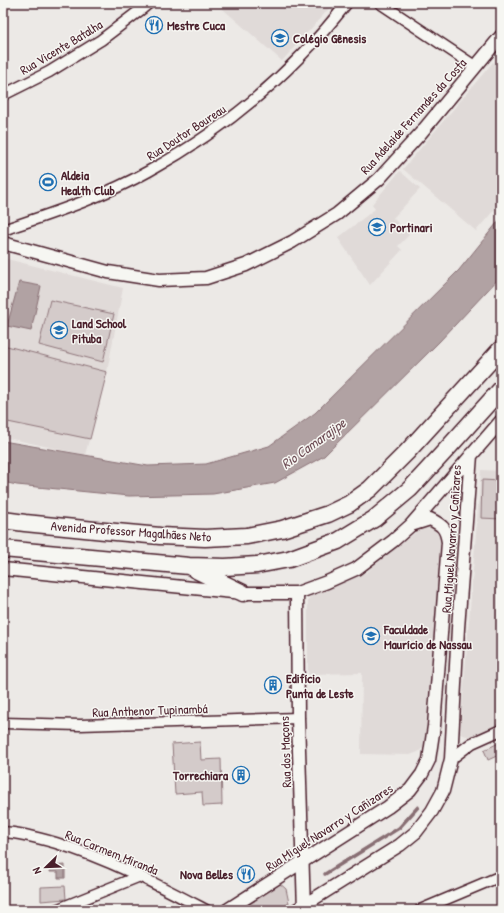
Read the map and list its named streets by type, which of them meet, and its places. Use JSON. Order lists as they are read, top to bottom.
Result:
{
  "streets": {
    "main road": ["Avenida Professor Magalhães Neto"],
    "street": [
      "Rua Vicente Batalha",
      "Rua Adelaide Fernandes da Costa",
      "Rua Doutor Boureau",
      "Rua Miguel Navarro y Cañizares",
      "Rua Anthenor Tupinambá",
      "Rua dos Maçons",
      "Rua Carmem Miranda"
    ]
  },
  "crossings": [
    ["Rua Miguel Navarro y Cañizares", "Rua dos Maçons"],
    ["Rua Anthenor Tupinambá", "Rua dos Maçons"]
  ],
  "water": ["Rio Camarajipe"],
  "places": {
    "restaurant": ["Mestre Cuca", "Nova Belles"],
    "school or university": [
      "Colégio Gênesis",
      "Portinari",
      "Land School Pituba",
      "Faculdade Maurício de Nassau"
    ],
    "sports": ["Aldeia Health Club"],
    "building": ["Edifício Punta de Leste", "Torrechiara"]
  },
  "north": "bottom left"
}
